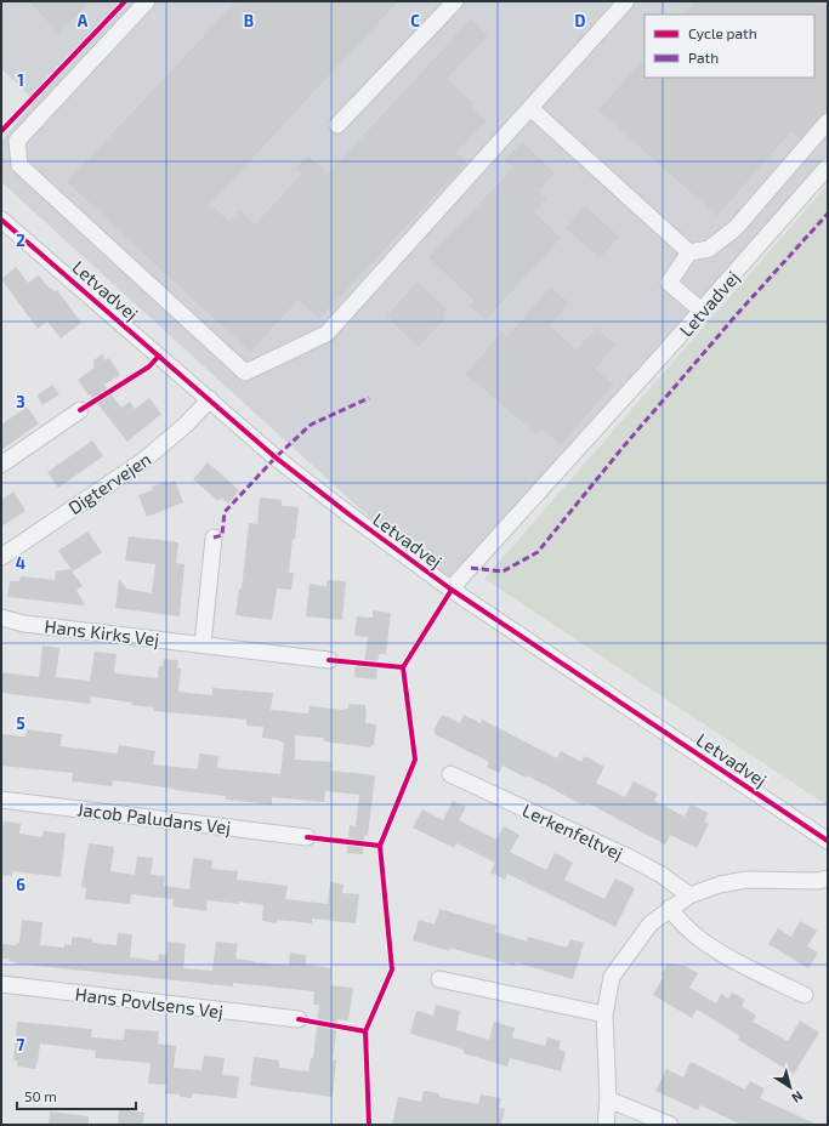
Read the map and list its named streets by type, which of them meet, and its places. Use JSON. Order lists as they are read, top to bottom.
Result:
{
  "streets": {
    "street": [
      "Letvadvej",
      "Digtervejen",
      "Hans Kirks Vej",
      "Jacob Paludans Vej",
      "Lerkenfeltvej",
      "Hans Povlsens Vej"
    ]
  },
  "crossings": [
    ["Letvadvej", "Digtervejen"]
  ],
  "legend": ["Cycle path", "Path"],
  "scale_bar": "50 m",
  "north": "bottom right",
  "grid": {
    "columns": [
      "A",
      "B",
      "C",
      "D"
    ],
    "rows": [
      "1",
      "2",
      "3",
      "4",
      "5",
      "6",
      "7"
    ]
  }
}
